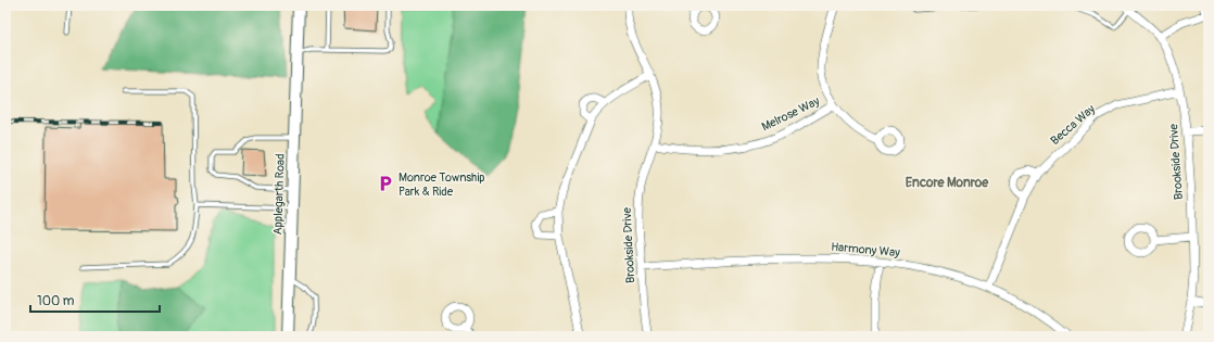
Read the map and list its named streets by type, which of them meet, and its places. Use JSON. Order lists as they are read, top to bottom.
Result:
{
  "streets": {
    "main road": ["Applegarth Road"],
    "street": [
      "Melrose Way",
      "Becca Way",
      "Brookside Drive",
      "Harmony Way"
    ]
  },
  "crossings": [
    ["Melrose Way", "Brookside Drive"],
    ["Becca Way", "Brookside Drive"],
    ["Becca Way", "Harmony Way"],
    ["Brookside Drive", "Harmony Way"]
  ],
  "districts": ["Encore Monroe"],
  "places": {
    "parking": ["Monroe Township Park & Ride"]
  },
  "scale_bar": "100 m"
}
